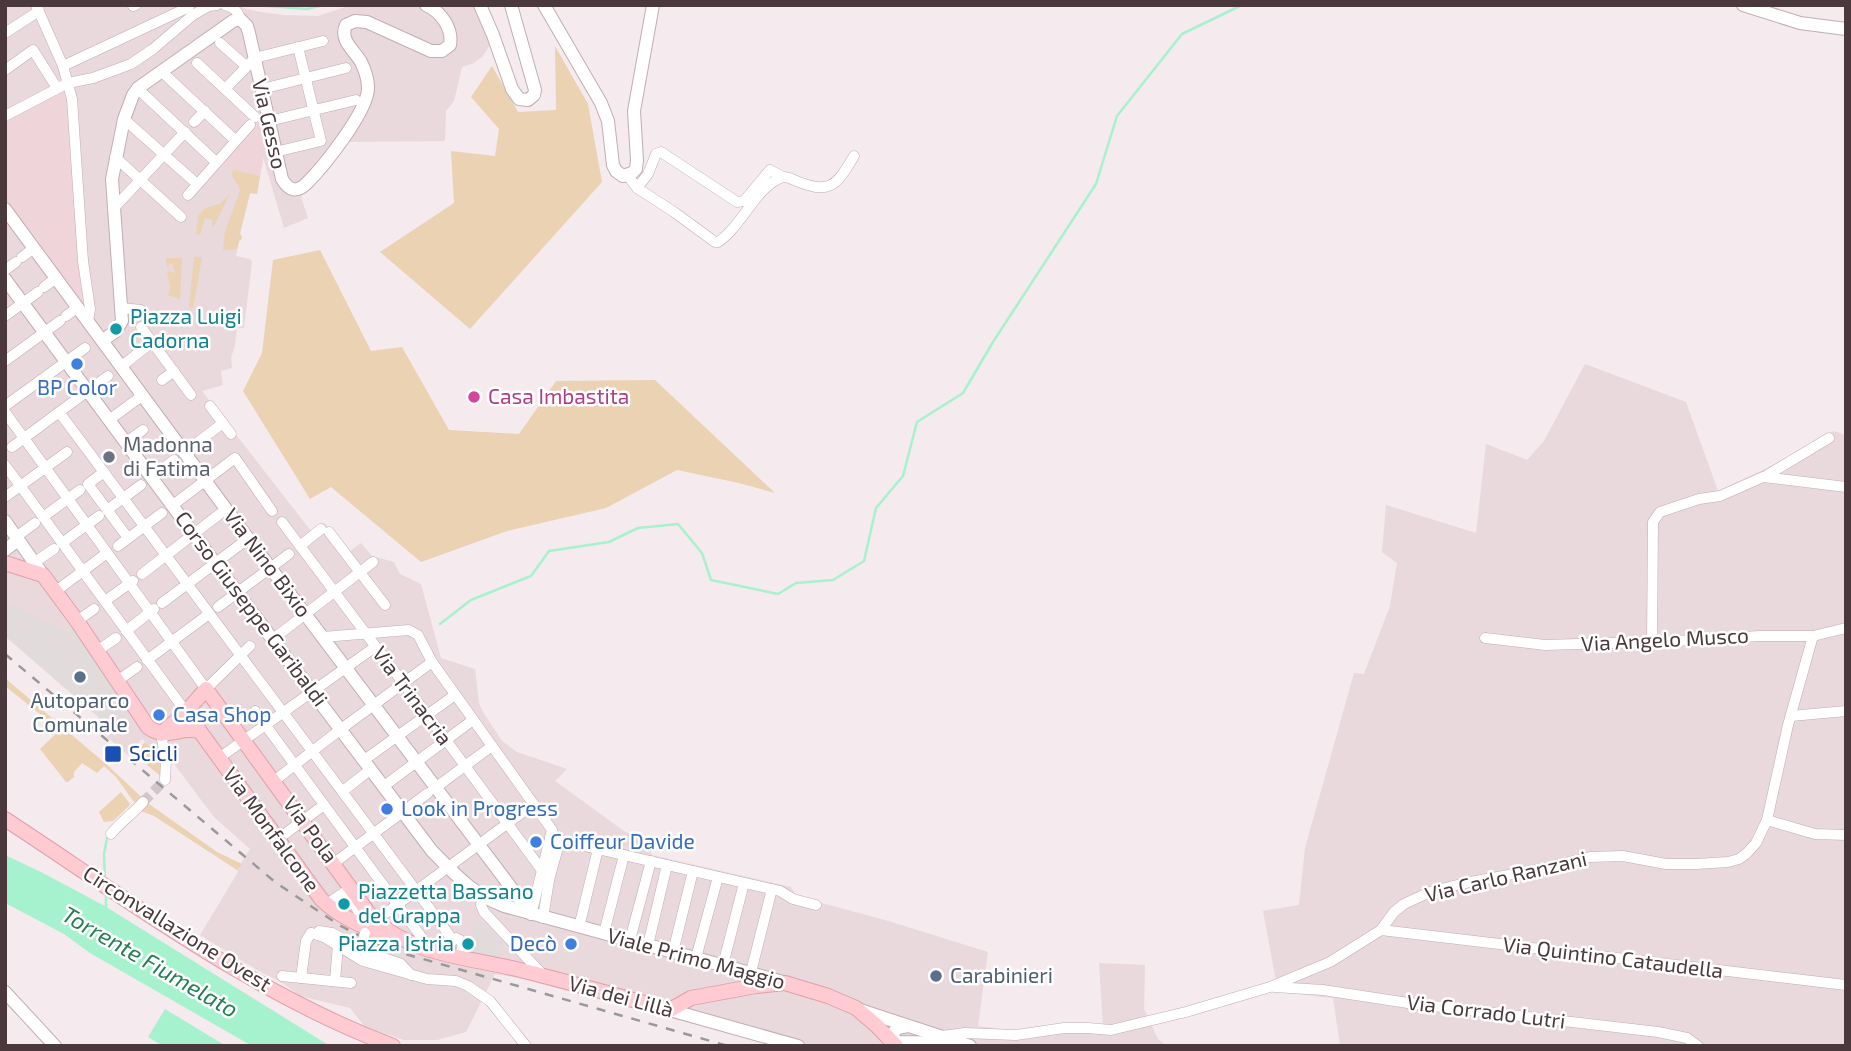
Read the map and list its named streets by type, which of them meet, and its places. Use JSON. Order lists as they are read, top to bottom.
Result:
{
  "streets": {
    "main road": [
      "Via Monfalcone",
      "Via Pola",
      "Circonvallazione Ovest",
      "Viale Primo Maggio",
      "Via dei Lillà"
    ],
    "street": [
      "Via Gesso",
      "Via Nino Bixio",
      "Corso Giuseppe Garibaldi",
      "Via Angelo Musco",
      "Via Trinacria",
      "Via Carlo Ranzani",
      "Via Quintino Cataudella",
      "Via Corrado Lutri"
    ]
  },
  "crossings": [
    ["Via Nino Bixio", "Viale Primo Maggio"],
    ["Corso Giuseppe Garibaldi", "Viale Primo Maggio"],
    ["Corso Giuseppe Garibaldi", "Via dei Lillà"],
    ["Via Angelo Musco", "Via Carlo Ranzani"],
    ["Via Monfalcone", "Via Pola"],
    ["Via Pola", "Via dei Lillà"],
    ["Via Carlo Ranzani", "Via Quintino Cataudella"],
    ["Via Carlo Ranzani", "Via Corrado Lutri"],
    ["Viale Primo Maggio", "Via dei Lillà"]
  ],
  "water": ["Torrente Fiumelato"],
  "places": {
    "other": [
      "Piazza Luigi Cadorna",
      "BP Color",
      "Casa Imbastita",
      "Madonna di Fatima",
      "Autoparco Comunale",
      "Casa Shop",
      "Look in Progress",
      "Coiffeur Davide",
      "Piazzetta Bassano del Grappa",
      "Piazza Istria",
      "Decò",
      "Carabinieri"
    ],
    "transit": ["Scicli"]
  }
}
